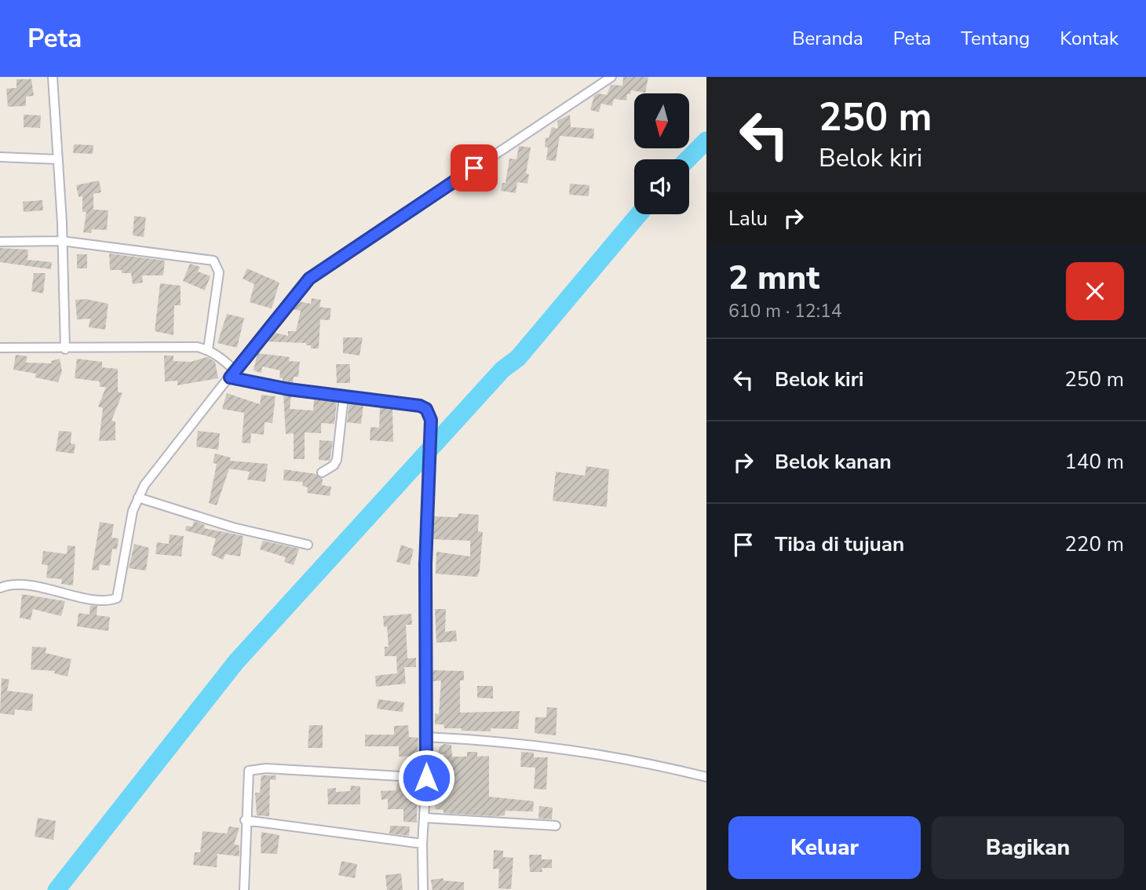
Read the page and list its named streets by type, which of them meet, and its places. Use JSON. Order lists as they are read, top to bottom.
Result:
{
  "north": "bottom",
  "page": {
    "header": "Peta",
    "nav": [
      "Beranda",
      "Peta",
      "Tentang",
      "Kontak"
    ],
    "turn": ["250 m", "Belok kiri"],
    "then": "Lalu",
    "heading": ["2 mnt", "610 m · 12:14"],
    "list": [
      {
        "name": "Belok kiri",
        "value": "250 m"
      },
      {
        "name": "Belok kanan",
        "value": "140 m"
      },
      {
        "name": "Tiba di tujuan",
        "value": "220 m"
      }
    ],
    "buttons": ["Keluar", "Bagikan"]
  }
}
